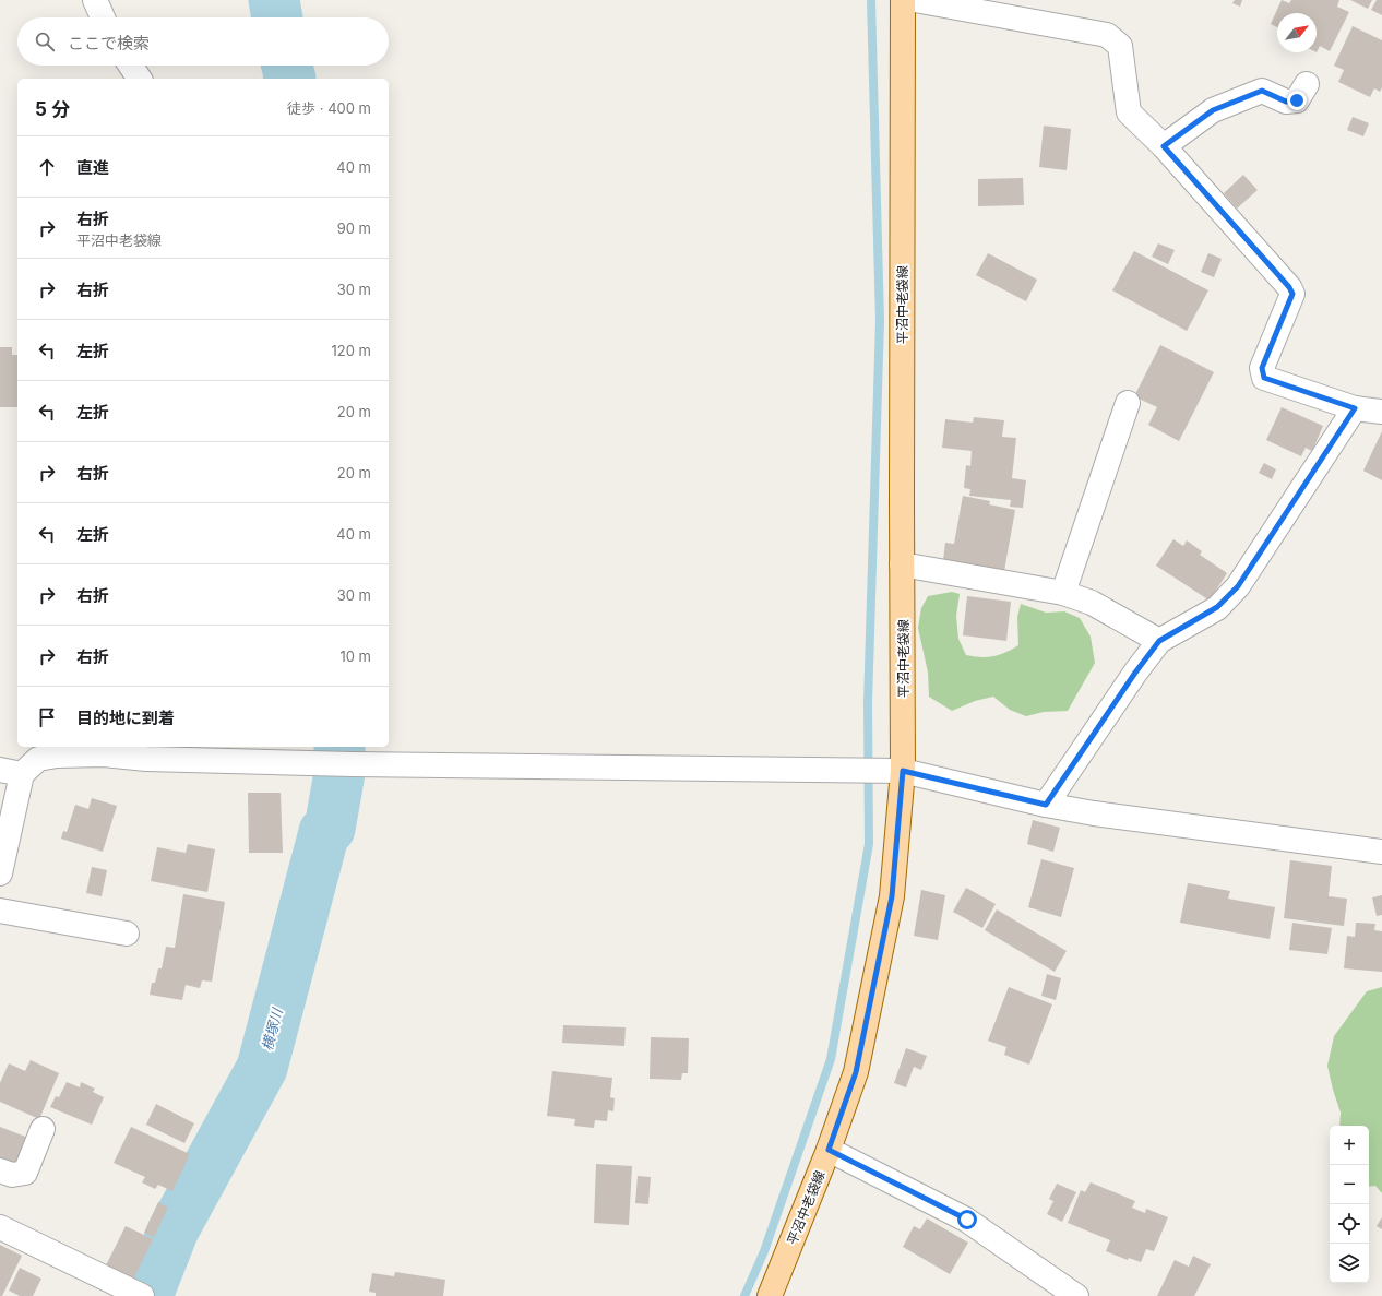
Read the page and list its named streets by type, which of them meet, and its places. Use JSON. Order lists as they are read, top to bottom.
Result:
{
  "streets": {
    "main road": ["平沼中老袋線"]
  },
  "water": ["横塚川"],
  "north": "top right",
  "page": {
    "search": "ここで検索",
    "heading": ["5 分", "徒歩 · 400 m"],
    "list": [
      ["直進", "40 m"],
      ["右折", "平沼中老袋線", "90 m"],
      ["右折", "30 m"],
      ["左折", "120 m"],
      ["左折", "20 m"],
      ["右折", "20 m"],
      ["左折", "40 m"],
      ["右折", "30 m"],
      ["右折", "10 m"],
      "目的地に到着"
    ],
    "map_buttons": ["+", "−"]
  }
}
